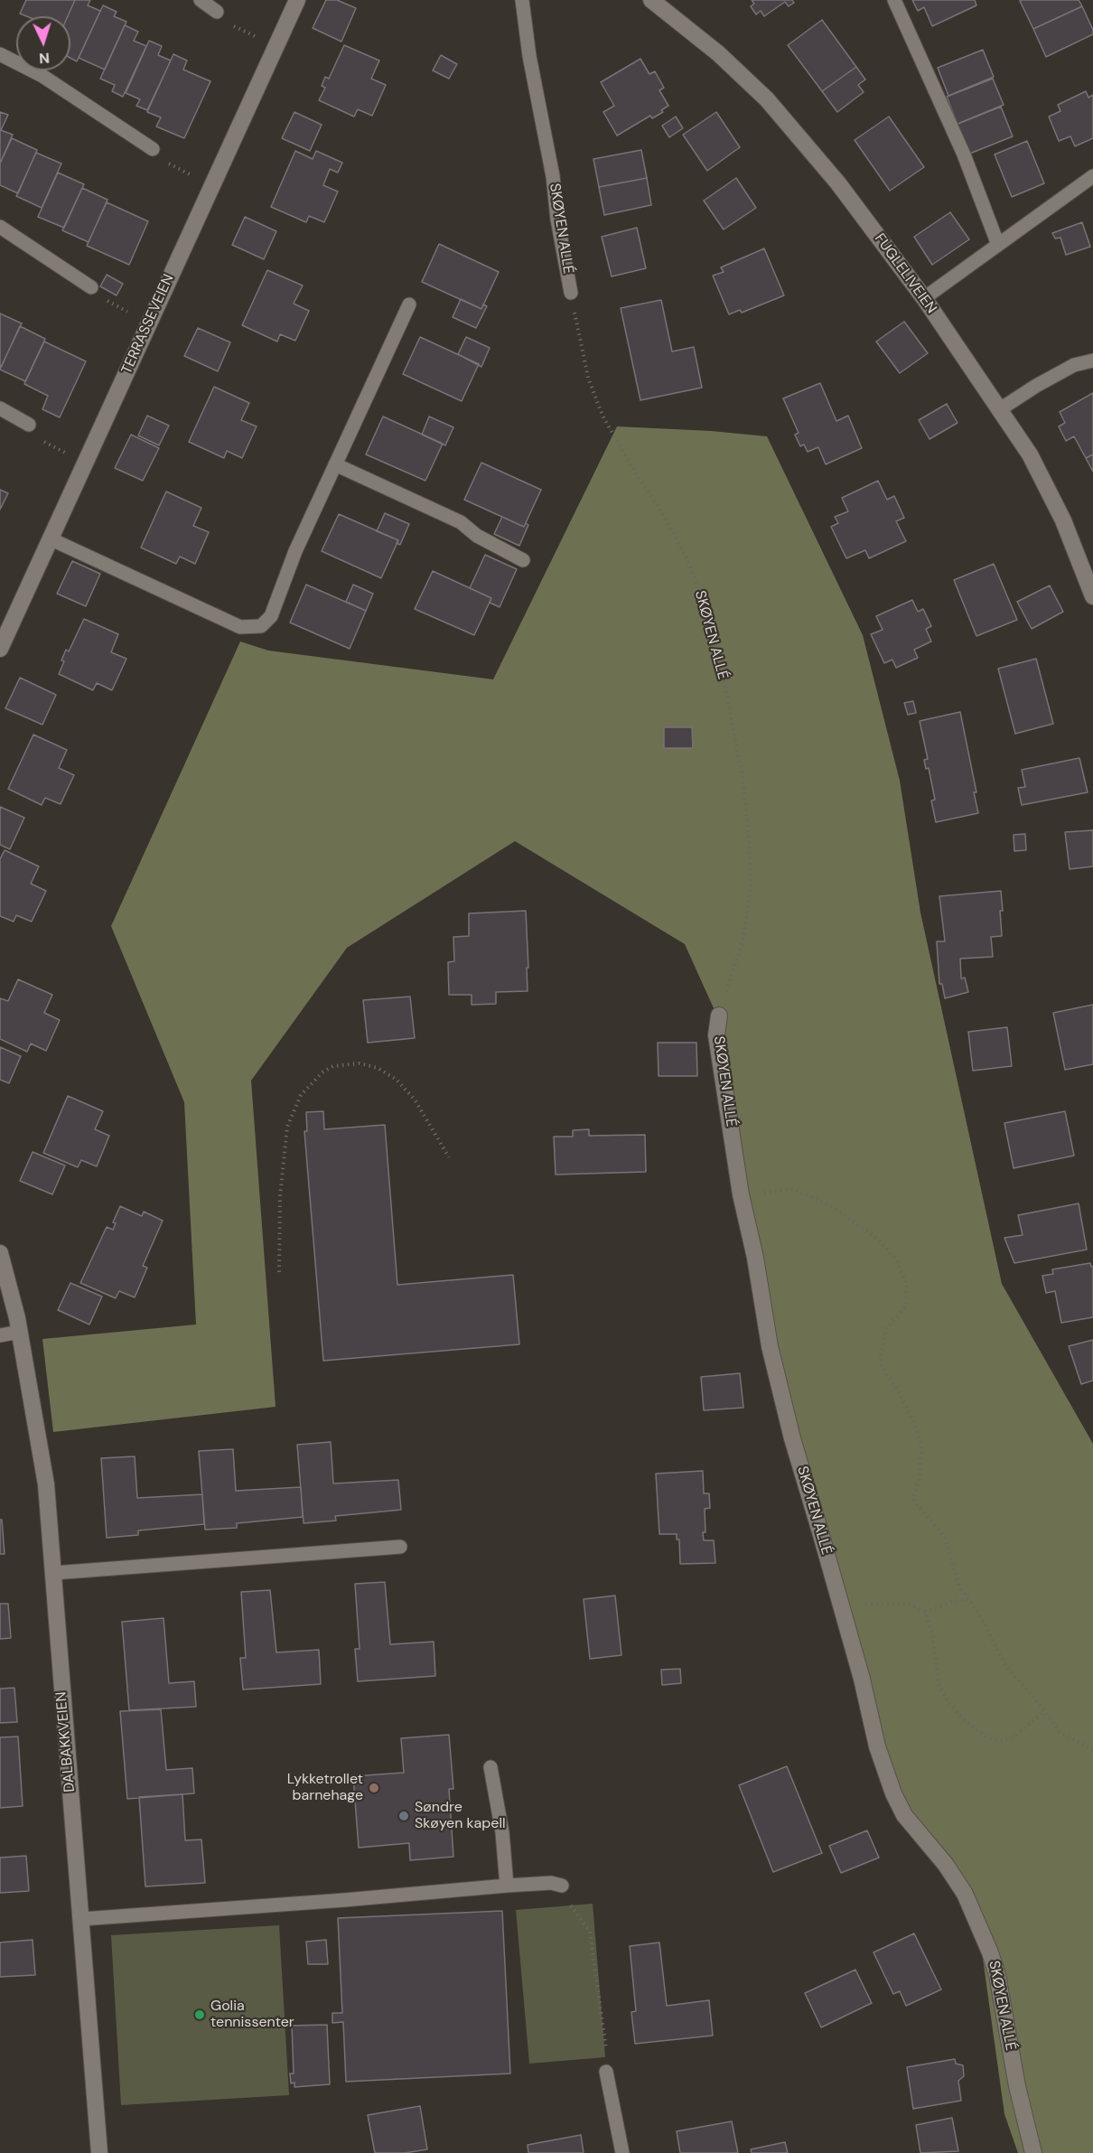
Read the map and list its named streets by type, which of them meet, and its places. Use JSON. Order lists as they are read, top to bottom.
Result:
{
  "streets": {
    "street": [
      "SKØYEN ALLÉ",
      "FUGLELIVEIEN",
      "TERRASSEVEIEN",
      "DALBAKKVEIEN"
    ]
  },
  "places": ["Lykketrollet barnehage", "Søndre Skøyen kapell", "Golia tennissenter"],
  "north": "bottom"
}
